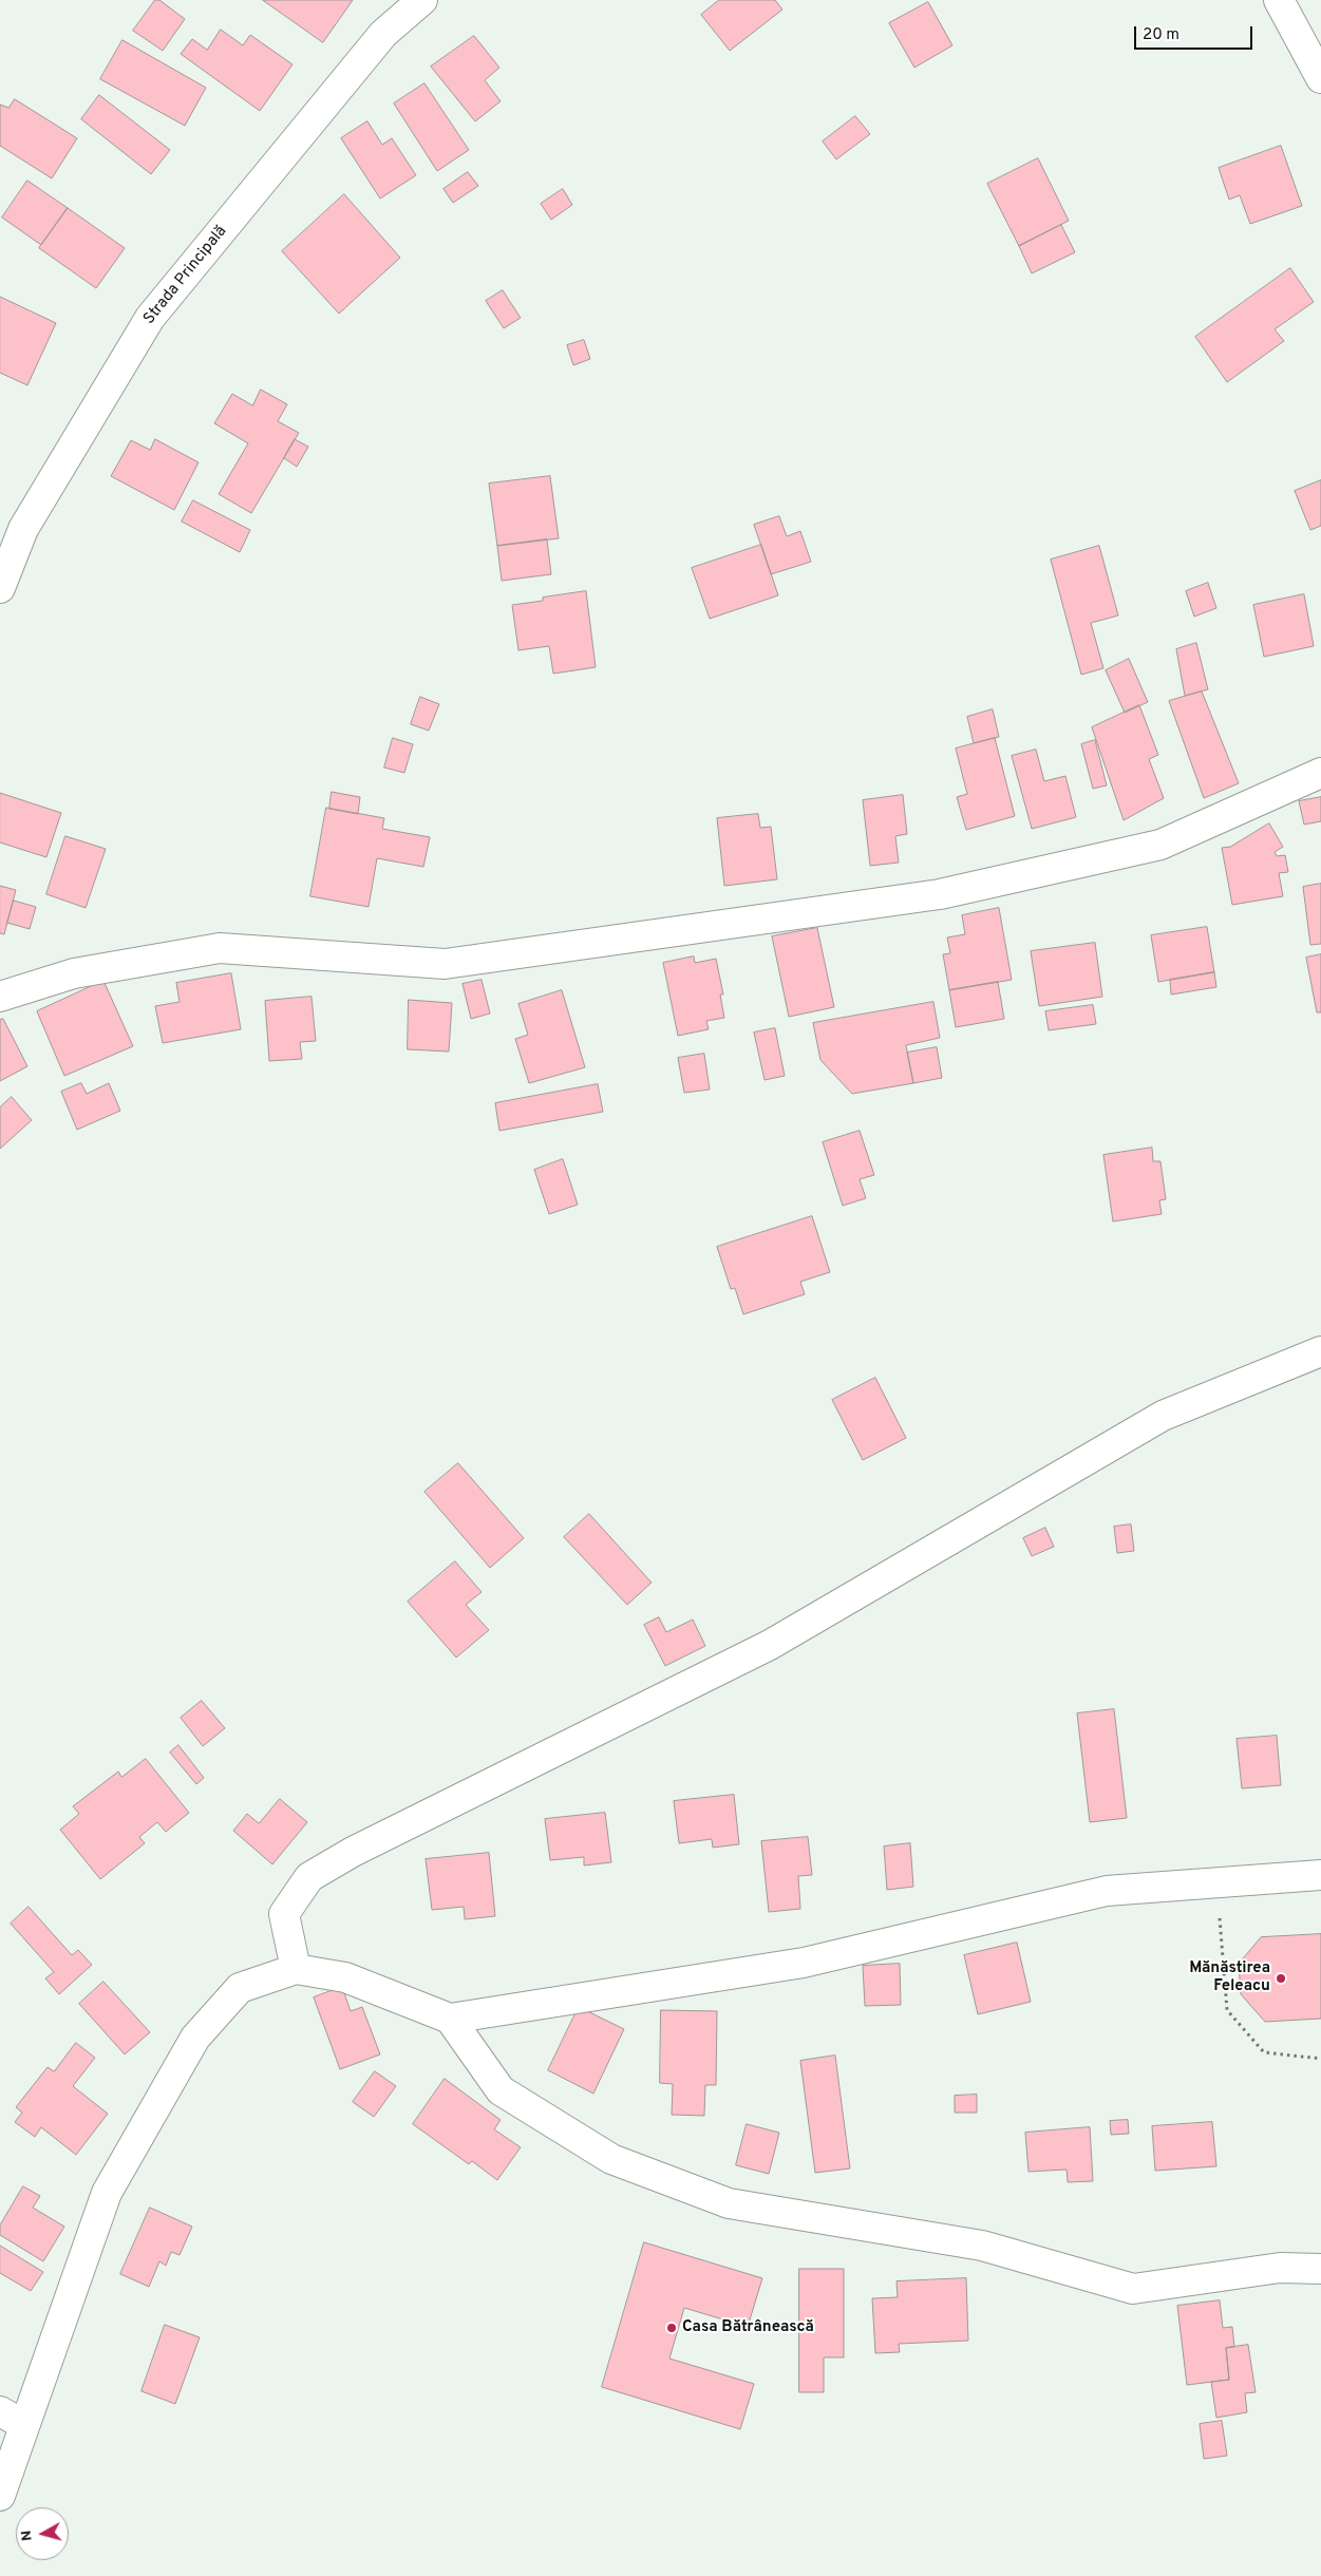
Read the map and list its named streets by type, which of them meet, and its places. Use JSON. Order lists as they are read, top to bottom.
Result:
{
  "streets": {
    "street": ["Strada Principală"]
  },
  "places": ["Mănăstirea Feleacu", "Casa Bătrânească"],
  "scale_bar": "20 m",
  "north": "left"
}
